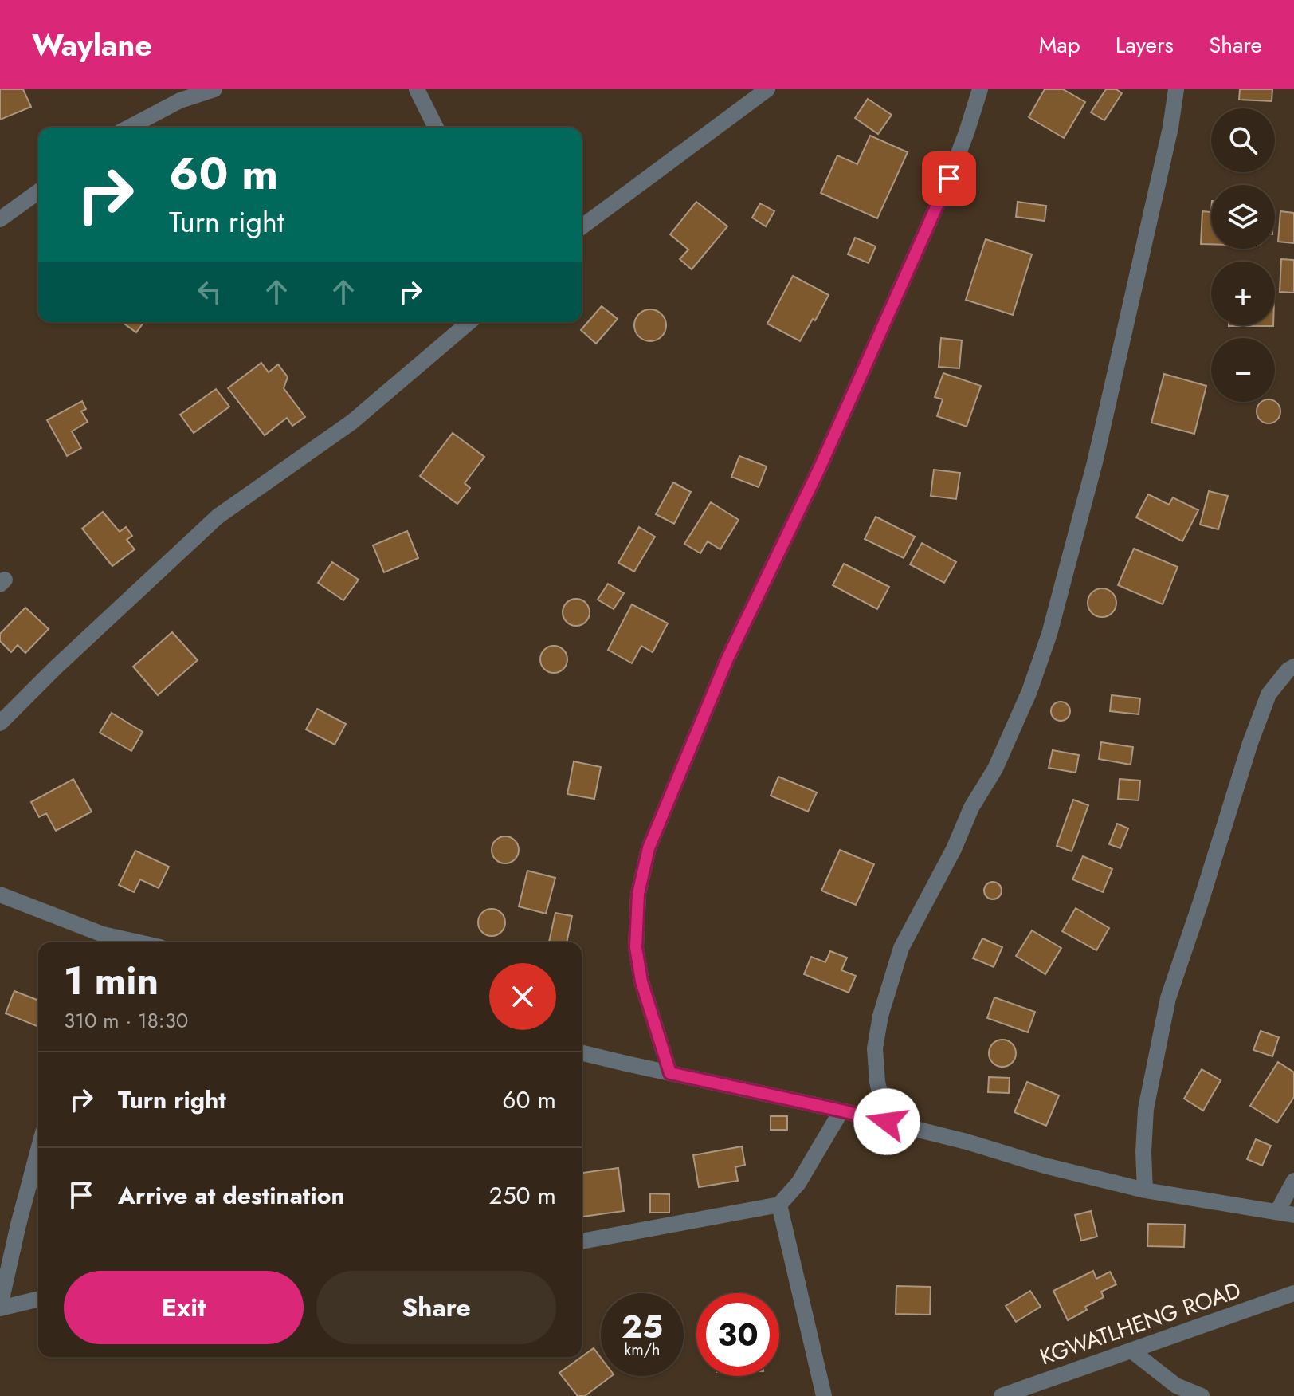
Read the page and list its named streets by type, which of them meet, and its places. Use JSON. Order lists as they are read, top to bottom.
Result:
{
  "streets": {
    "street": ["KGWATLHENG ROAD"]
  },
  "page": {
    "header": "Waylane",
    "nav": ["Map", "Layers", "Share"],
    "map_buttons": ["+", "−"],
    "turn": ["60 m", "Turn right"],
    "heading": ["1 min", "310 m · 18:30"],
    "list": [
      {
        "name": "Turn right",
        "value": "60 m"
      },
      {
        "name": "Arrive at destination",
        "value": "250 m"
      }
    ],
    "buttons": ["Exit", "Share"],
    "speed": "25 km/h",
    "limit": "30"
  }
}
